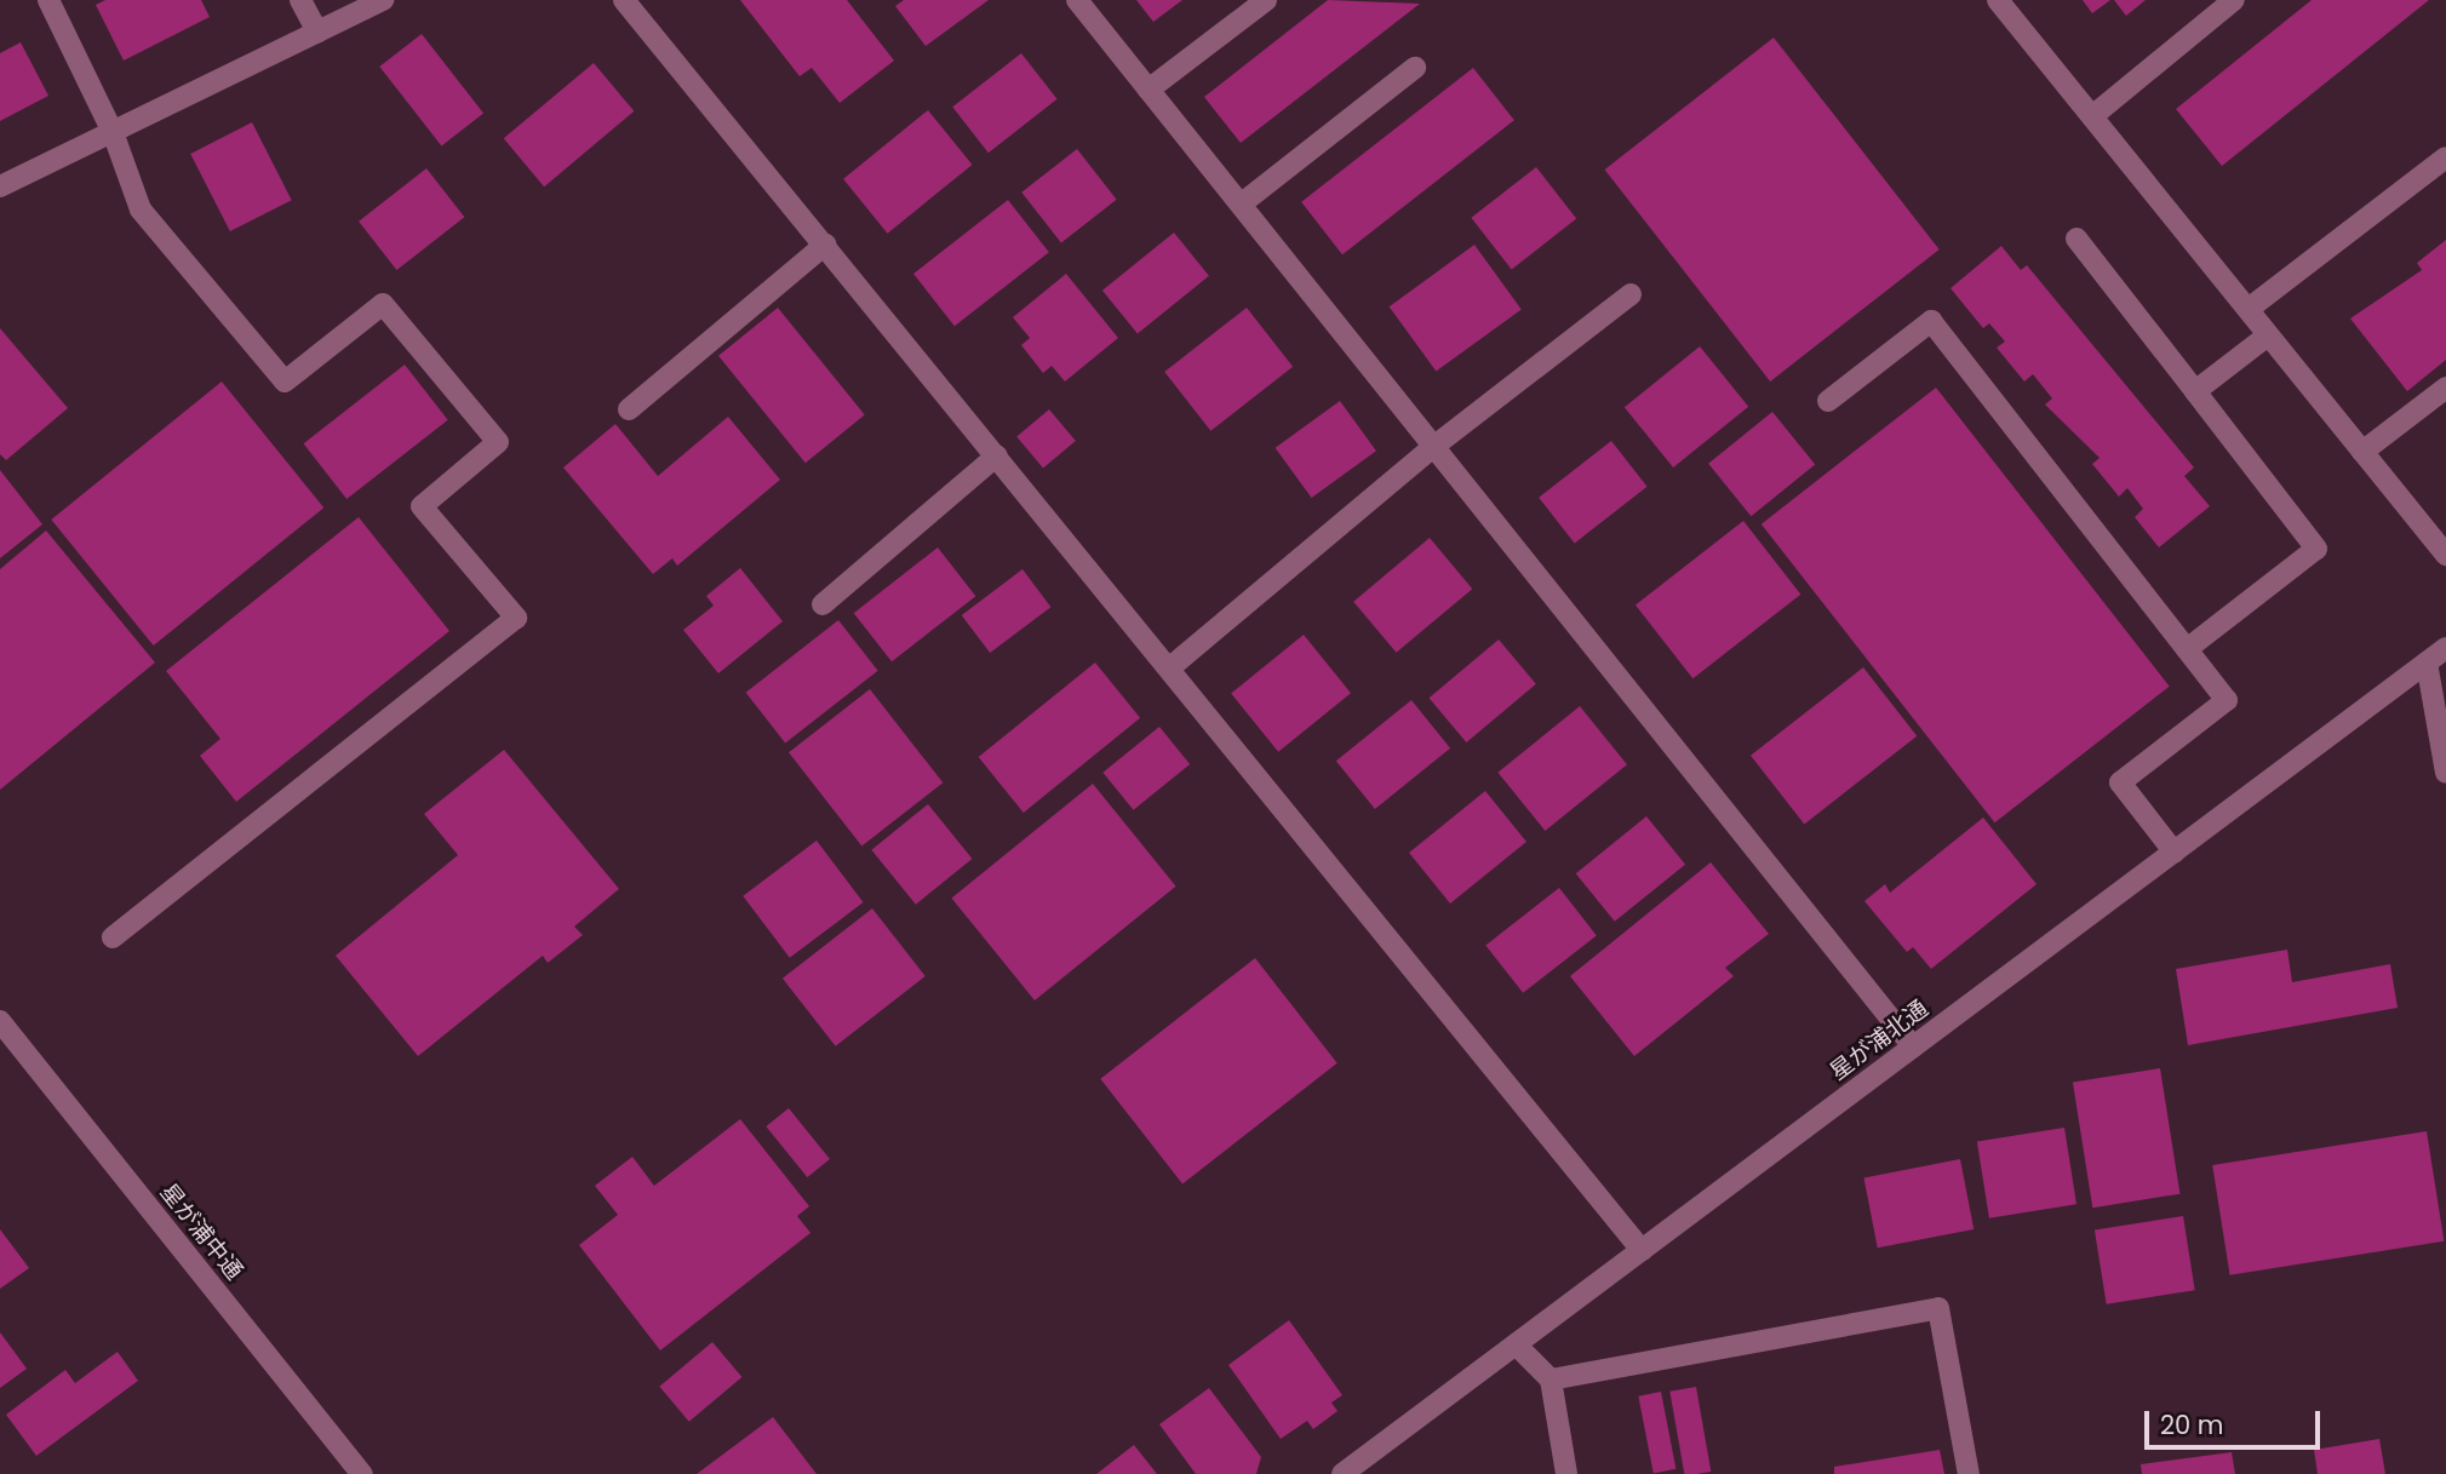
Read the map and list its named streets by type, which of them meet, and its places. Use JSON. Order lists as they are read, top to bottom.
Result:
{
  "streets": {
    "street": ["星が浦北通", "星が浦中通"]
  },
  "scale_bar": "20 m"
}
